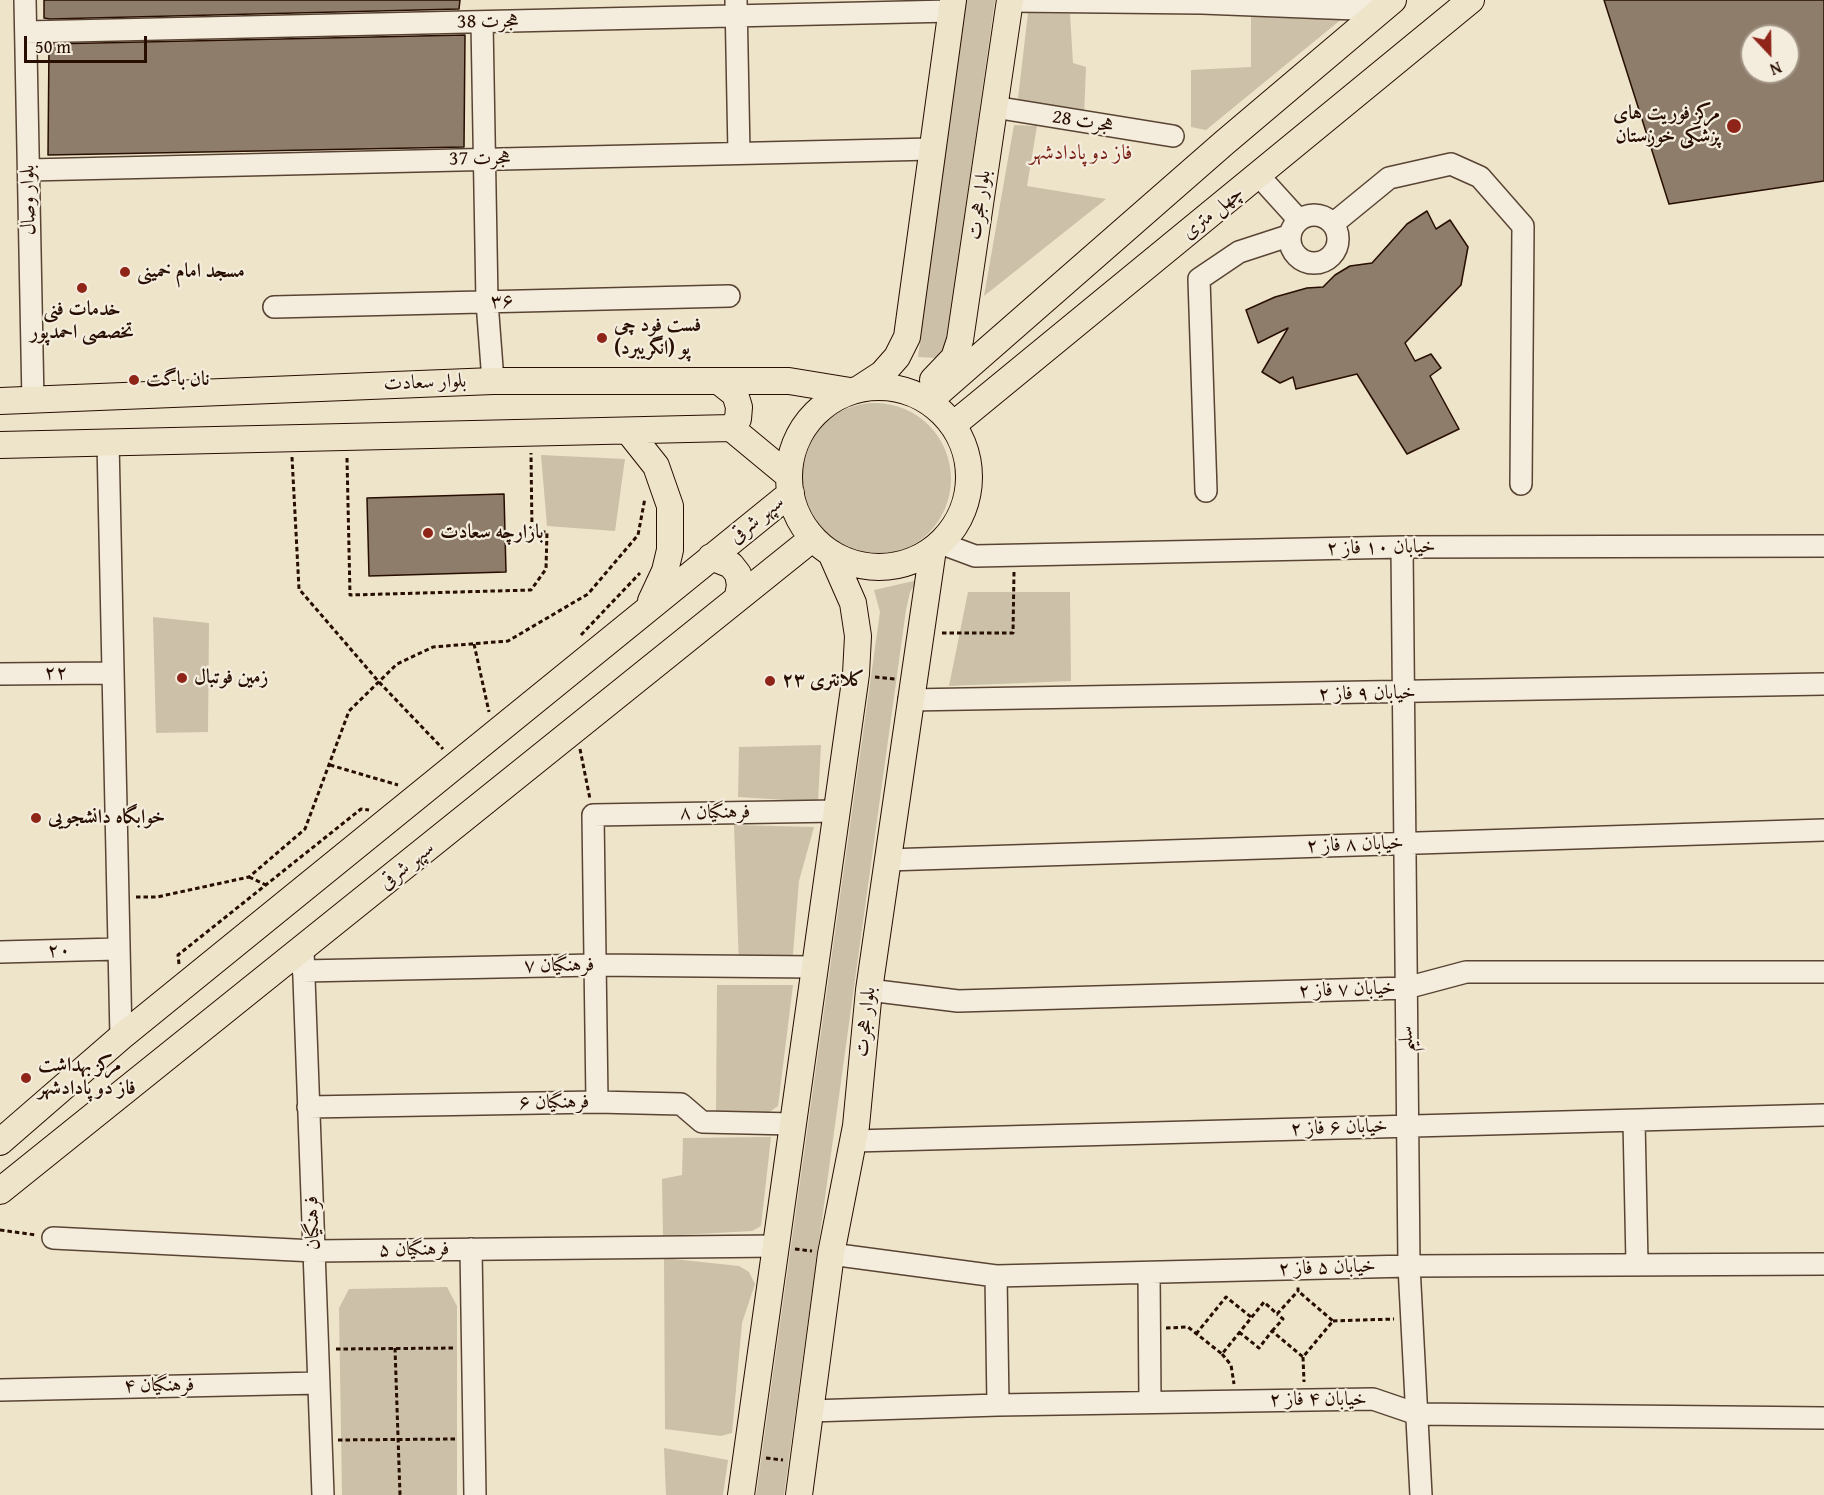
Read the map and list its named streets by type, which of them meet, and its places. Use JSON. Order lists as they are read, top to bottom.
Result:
{
  "streets": {
    "main road": [
      "بلوار هجرت",
      "چهل متری",
      "بلوار سعادت",
      "سپهر شرقی"
    ],
    "street": [
      "هجرت 38",
      "هجرت 28",
      "هجرت 37",
      "بلوار وصال",
      "۳۶",
      "خیابان ۱۰ فاز ۲",
      "۲۲",
      "خیابان ۹ فاز ۲",
      "فرهنگیان ۸",
      "خیابان ۸ فاز ۲",
      "۲۰",
      "فرهنگیان ۷",
      "خیابان ۷ فاز ۲",
      "سلیم",
      "فرهنگیان ۶",
      "خیابان ۶ فاز ۲",
      "فرهنگیان",
      "فرهنگیان ۵",
      "خیابان ۵ فاز ۲",
      "فرهنگیان ۴",
      "خیابان ۴ فاز ۲"
    ]
  },
  "crossings": [
    ["هجرت 38", "بلوار وصال"],
    ["هجرت 28", "بلوار هجرت"],
    ["هجرت 37", "بلوار وصال"],
    ["بلوار وصال", "بلوار سعادت"],
    ["بلوار هجرت", "چهل متری"],
    ["بلوار هجرت", "بلوار سعادت"],
    ["بلوار هجرت", "سپهر شرقی"],
    ["بلوار هجرت", "خیابان ۱۰ فاز ۲"],
    ["بلوار هجرت", "خیابان ۹ فاز ۲"],
    ["بلوار هجرت", "خیابان ۸ فاز ۲"],
    ["بلوار هجرت", "خیابان ۷ فاز ۲"],
    ["بلوار هجرت", "خیابان ۶ فاز ۲"],
    ["بلوار هجرت", "خیابان ۵ فاز ۲"],
    ["بلوار هجرت", "خیابان ۴ فاز ۲"],
    ["چهل متری", "بلوار سعادت"],
    ["چهل متری", "سپهر شرقی"],
    ["چهل متری", "خیابان ۱۰ فاز ۲"],
    ["بلوار سعادت", "سپهر شرقی"],
    ["بلوار سعادت", "خیابان ۱۰ فاز ۲"],
    ["سپهر شرقی", "خیابان ۱۰ فاز ۲"],
    ["سپهر شرقی", "فرهنگیان ۷"],
    ["سپهر شرقی", "فرهنگیان"],
    ["خیابان ۱۰ فاز ۲", "سلیم"],
    ["خیابان ۹ فاز ۲", "سلیم"],
    ["خیابان ۸ فاز ۲", "سلیم"],
    ["فرهنگیان ۷", "فرهنگیان"],
    ["خیابان ۷ فاز ۲", "سلیم"],
    ["سلیم", "خیابان ۶ فاز ۲"],
    ["سلیم", "خیابان ۵ فاز ۲"],
    ["سلیم", "خیابان ۴ فاز ۲"],
    ["فرهنگیان ۶", "فرهنگیان"],
    ["فرهنگیان", "فرهنگیان ۵"],
    ["فرهنگیان", "فرهنگیان ۴"]
  ],
  "districts": ["فاز دو پادادشهر"],
  "places": [
    "مرکز فوریت های پزشکی خوزستان",
    "مسجد امام خمینی",
    "خدمات فنی تخصصی احمدپور",
    "فست فود چی پو (انگریبرد)",
    "نان باگت",
    "بازارچه سعادت",
    "زمین فوتبال",
    "کلانتری ۲۳",
    "خوابگاه دانشجویی",
    "مرکز بهداشت فاز دو پادادشهر"
  ],
  "scale_bar": "50 m",
  "north": "bottom"
}
